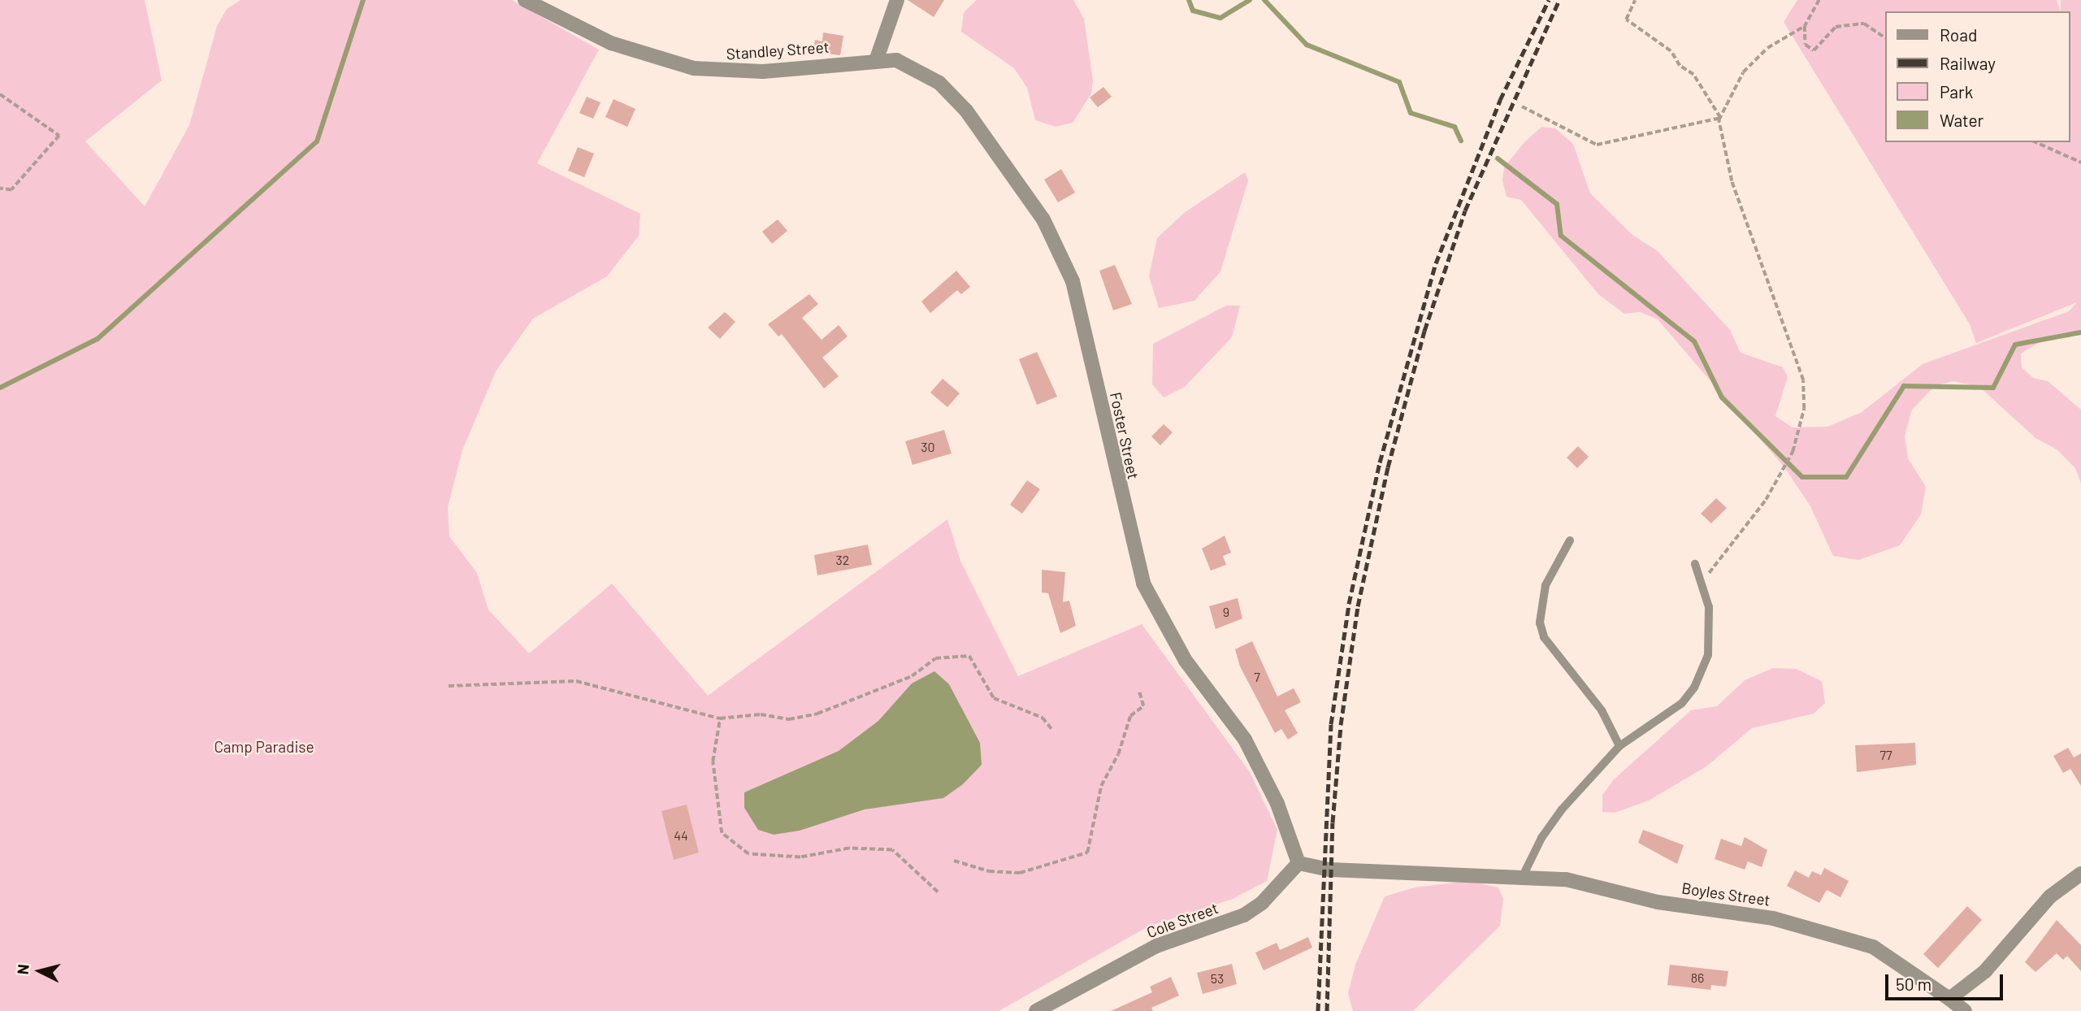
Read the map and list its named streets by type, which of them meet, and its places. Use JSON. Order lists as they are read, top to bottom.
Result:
{
  "streets": {
    "street": [
      "Standley Street",
      "Foster Street",
      "Boyles Street",
      "Cole Street"
    ]
  },
  "crossings": [
    ["Standley Street", "Foster Street"],
    ["Foster Street", "Boyles Street"],
    ["Foster Street", "Cole Street"],
    ["Boyles Street", "Cole Street"]
  ],
  "parks": ["Camp Paradise"],
  "house_numbers": [
    "30",
    "32",
    "9",
    "7",
    "77",
    "44",
    "86",
    "53"
  ],
  "legend": [
    "Road",
    "Railway",
    "Park",
    "Water"
  ],
  "scale_bar": "50 m",
  "north": "left"
}
